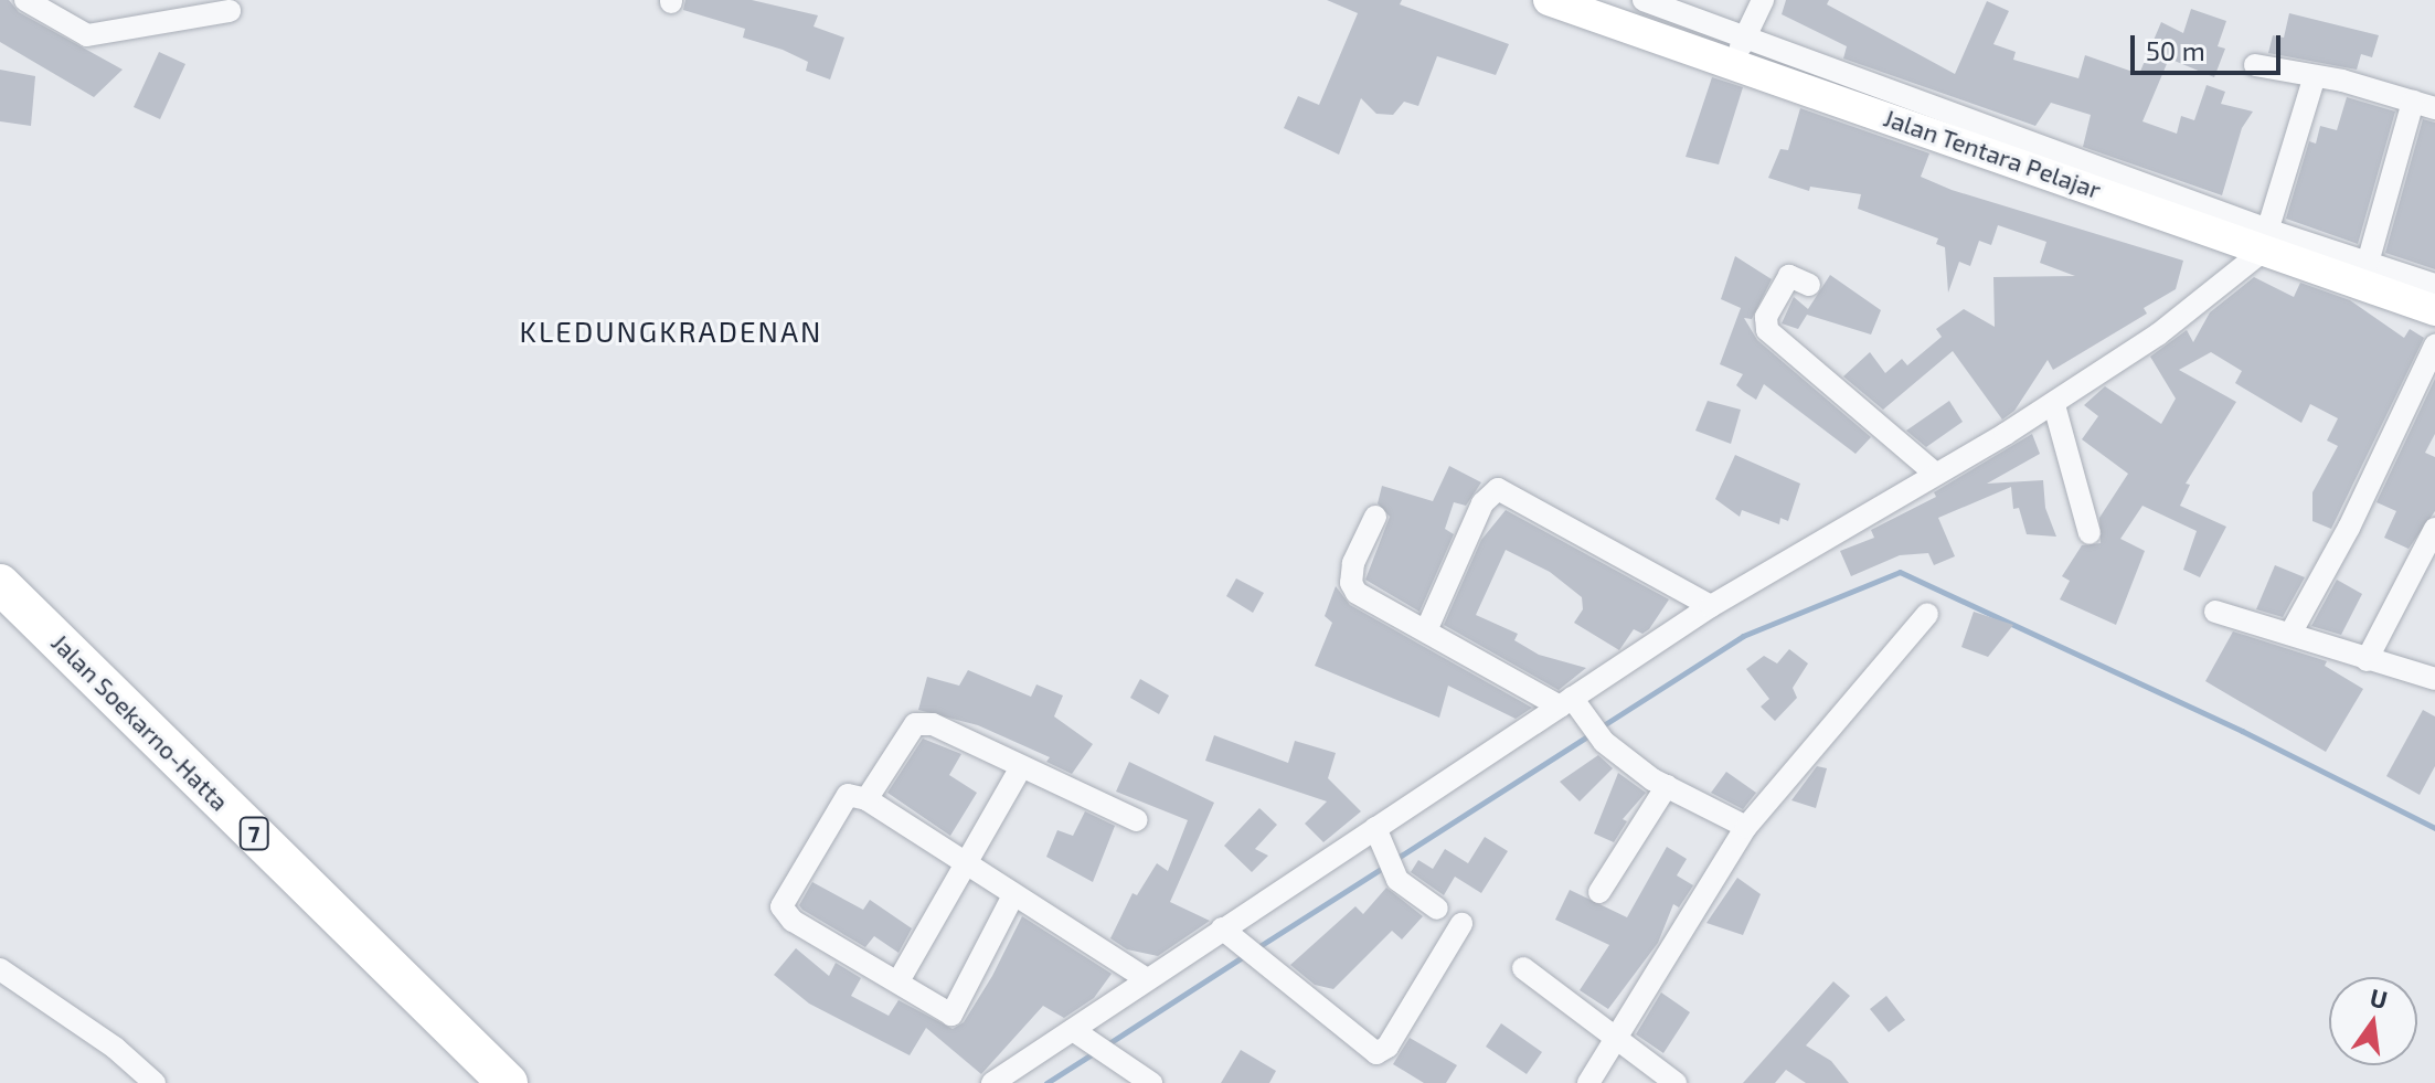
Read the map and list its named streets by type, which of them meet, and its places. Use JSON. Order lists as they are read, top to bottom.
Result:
{
  "streets": {
    "highway": ["Jalan Soekarno-Hatta", "7"],
    "main road": ["Jalan Tentara Pelajar"]
  },
  "districts": ["KLEDUNGKRADENAN"],
  "scale_bar": "50 m",
  "north": "top"
}
